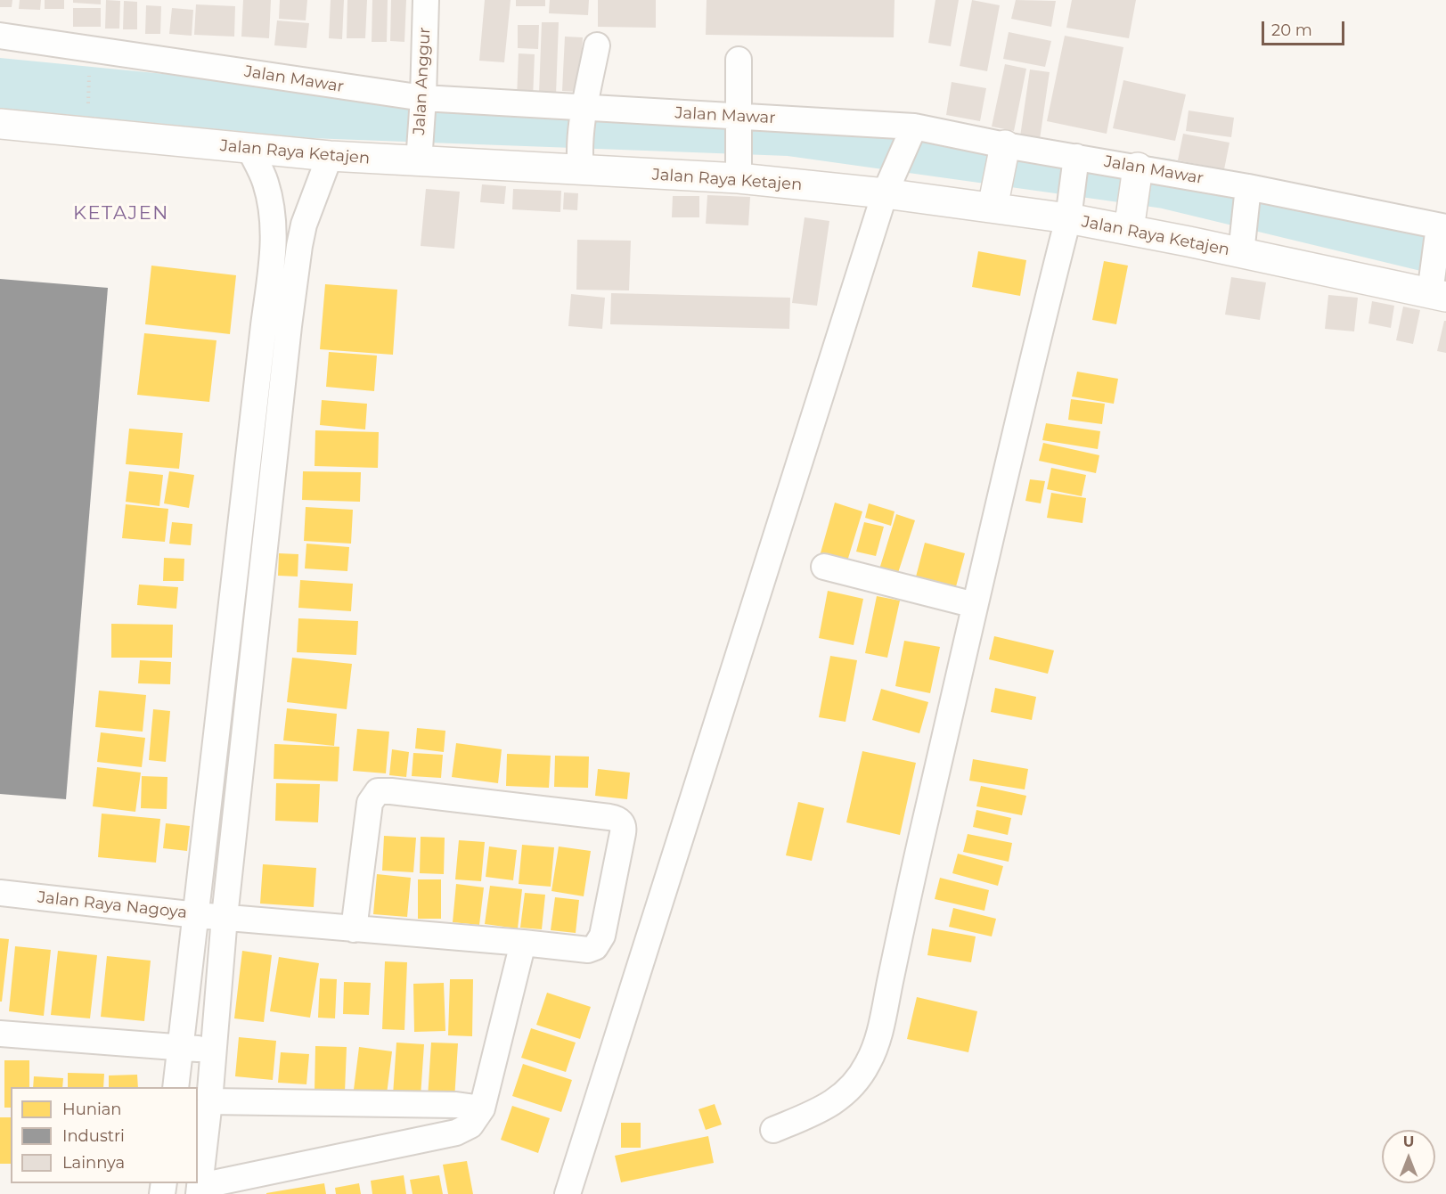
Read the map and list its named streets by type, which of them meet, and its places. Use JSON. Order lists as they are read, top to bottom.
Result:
{
  "streets": {
    "street": [
      "Jalan Mawar",
      "Jalan Anggur",
      "Jalan Raya Ketajen",
      "Jalan Raya Nagoya"
    ]
  },
  "crossings": [
    ["Jalan Mawar", "Jalan Anggur"],
    ["Jalan Anggur", "Jalan Raya Ketajen"]
  ],
  "districts": ["KETAJEN"],
  "legend": ["Hunian", "Industri", "Lainnya"],
  "scale_bar": "20 m",
  "north": "top"
}
